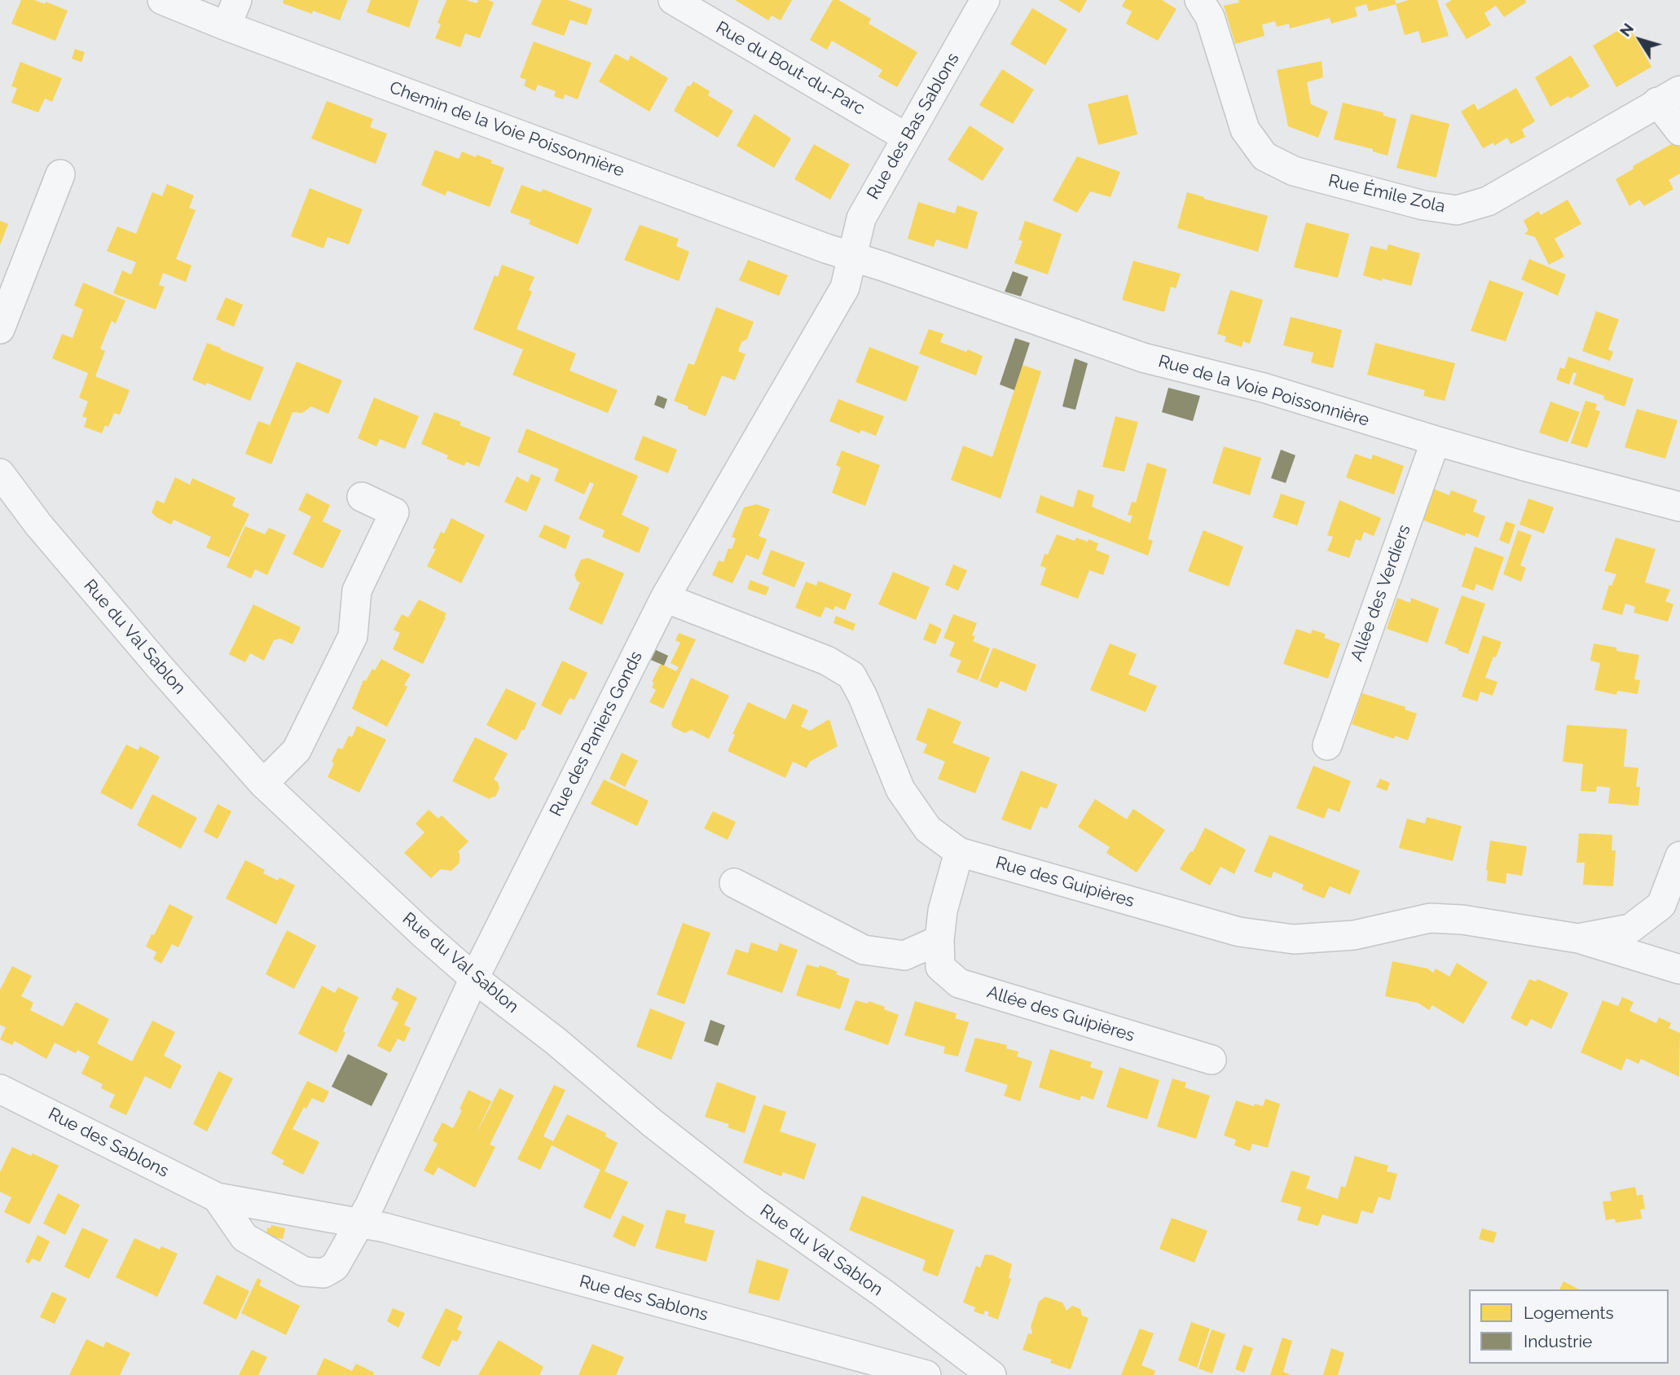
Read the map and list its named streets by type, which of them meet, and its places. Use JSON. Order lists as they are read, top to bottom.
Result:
{
  "streets": {
    "street": [
      "Rue du Bout-du-Parc",
      "Rue des Bas Sablons",
      "Chemin de la Voie Poissonnière",
      "Rue Émile Zola",
      "Rue de la Voie Poissonnière",
      "Allée des Verdiers",
      "Rue du Val Sablon",
      "Rue des Paniers Gonds",
      "Rue des Guipières",
      "Allée des Guipières",
      "Rue des Sablons"
    ]
  },
  "crossings": [
    ["Rue du Bout-du-Parc", "Rue des Bas Sablons"],
    ["Rue des Bas Sablons", "Chemin de la Voie Poissonnière"],
    ["Rue des Bas Sablons", "Rue de la Voie Poissonnière"],
    ["Rue des Bas Sablons", "Rue des Paniers Gonds"],
    ["Chemin de la Voie Poissonnière", "Rue de la Voie Poissonnière"],
    ["Chemin de la Voie Poissonnière", "Rue des Paniers Gonds"],
    ["Rue de la Voie Poissonnière", "Allée des Verdiers"],
    ["Rue de la Voie Poissonnière", "Rue des Paniers Gonds"],
    ["Rue du Val Sablon", "Rue des Paniers Gonds"],
    ["Rue des Paniers Gonds", "Rue des Guipières"],
    ["Rue des Paniers Gonds", "Rue des Sablons"],
    ["Rue des Guipières", "Allée des Guipières"]
  ],
  "legend": ["Logements", "Industrie"],
  "north": "top left"
}
